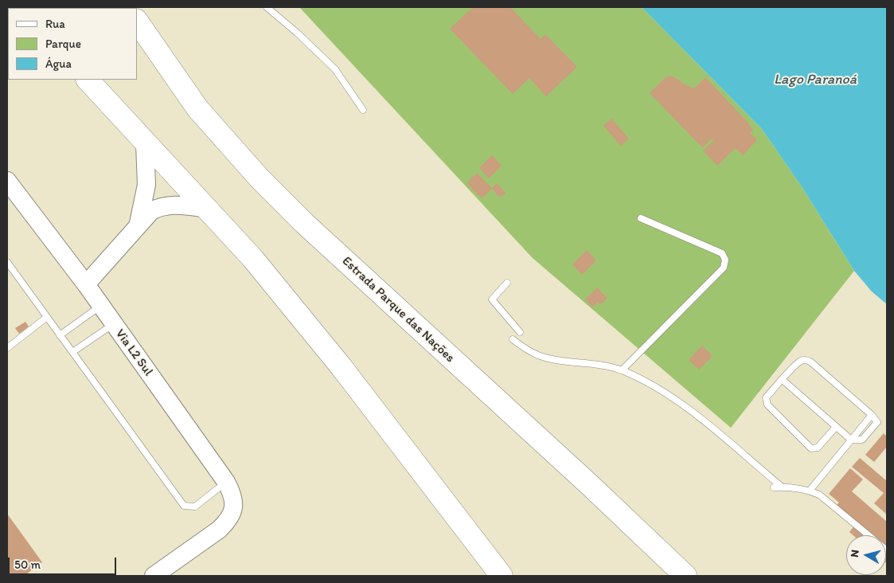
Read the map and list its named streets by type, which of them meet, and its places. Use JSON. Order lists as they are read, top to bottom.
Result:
{
  "streets": {
    "highway": ["Estrada Parque das Nações"],
    "street": ["Via L2 Sul"]
  },
  "water": ["Lago Paranoá"],
  "legend": ["Rua", "Parque", "Água"],
  "scale_bar": "50 m",
  "north": "left"
}
